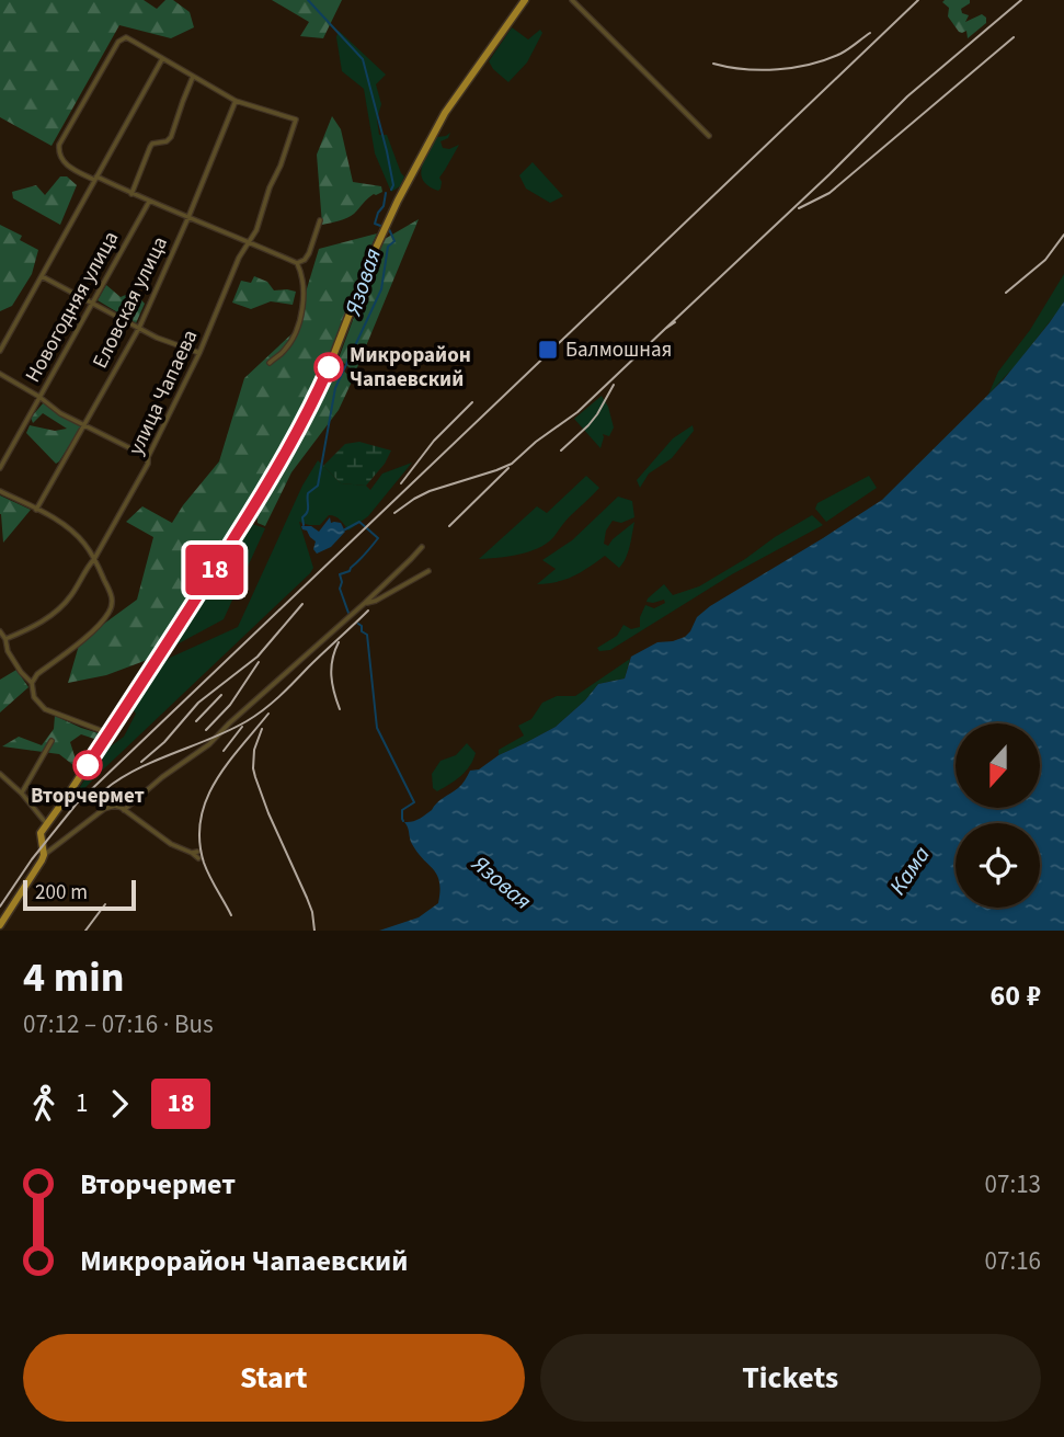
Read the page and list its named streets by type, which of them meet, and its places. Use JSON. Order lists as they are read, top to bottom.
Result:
{
  "streets": {
    "street": ["Еловская улица", "Новогодняя улица", "улица Чапаева"]
  },
  "crossings": [
    ["Еловская улица", "улица Чапаева"]
  ],
  "water": ["Язовая", "Кама"],
  "places": {
    "transit": ["Балмошная"],
    "other": ["Микрорайон Чапаевский", "Вторчермет"]
  },
  "lines": ["bus line 18"],
  "scale_bar": "200 m",
  "north": "bottom",
  "page": {
    "on_map": "18",
    "scale": "200 m",
    "heading": ["4 min", "07:12 – 07:16 · Bus", "60 ₽"],
    "legs": ["1", "18"],
    "list": [
      {
        "name": "Вторчермет",
        "value": "07:13"
      },
      {
        "name": "Микрорайон Чапаевский",
        "value": "07:16"
      }
    ],
    "buttons": ["Start", "Tickets"]
  }
}
